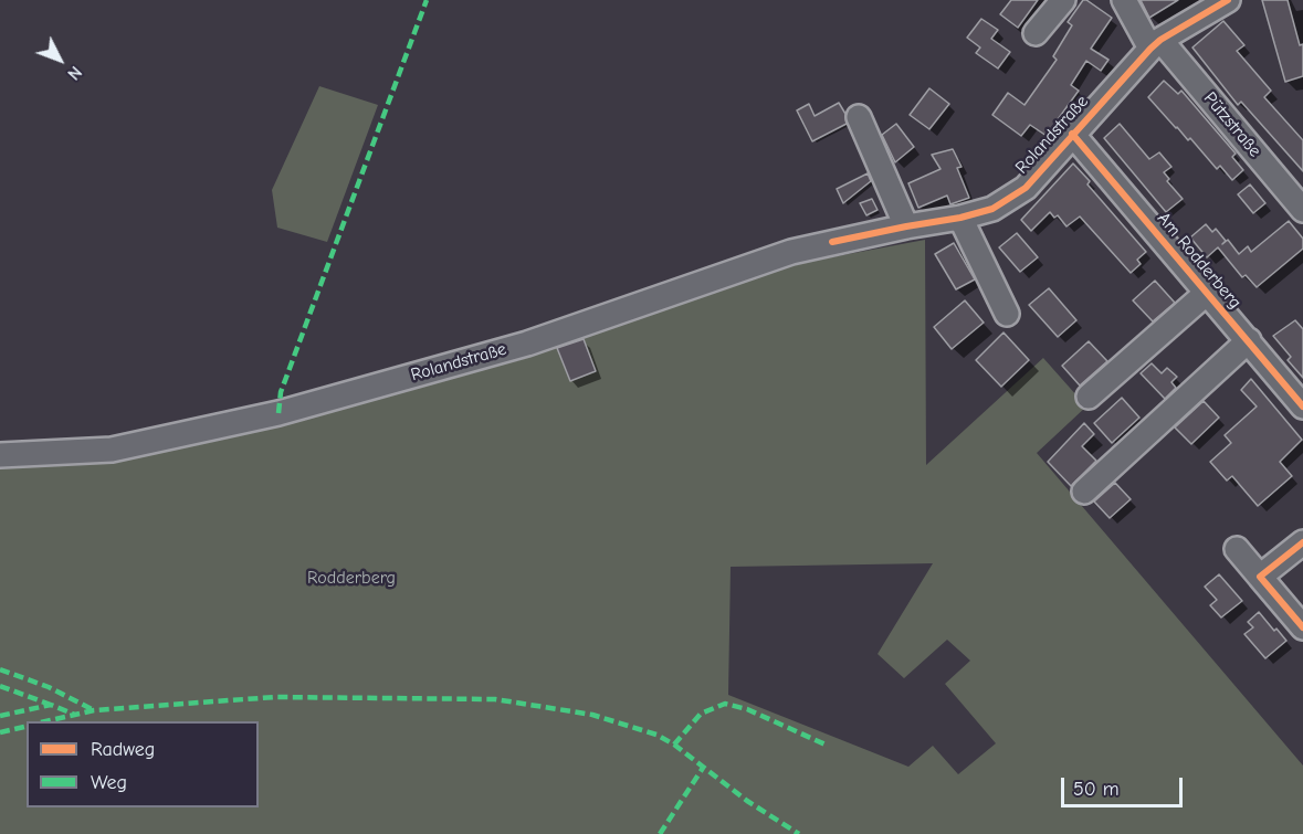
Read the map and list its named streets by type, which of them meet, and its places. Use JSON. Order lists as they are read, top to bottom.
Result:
{
  "streets": {
    "street": ["Pützstraße", "Rolandstraße", "Am Rodderberg"]
  },
  "crossings": [
    ["Pützstraße", "Rolandstraße"],
    ["Rolandstraße", "Am Rodderberg"]
  ],
  "parks": ["Rodderberg"],
  "legend": ["Radweg", "Weg"],
  "scale_bar": "50 m",
  "north": "bottom right"
}
